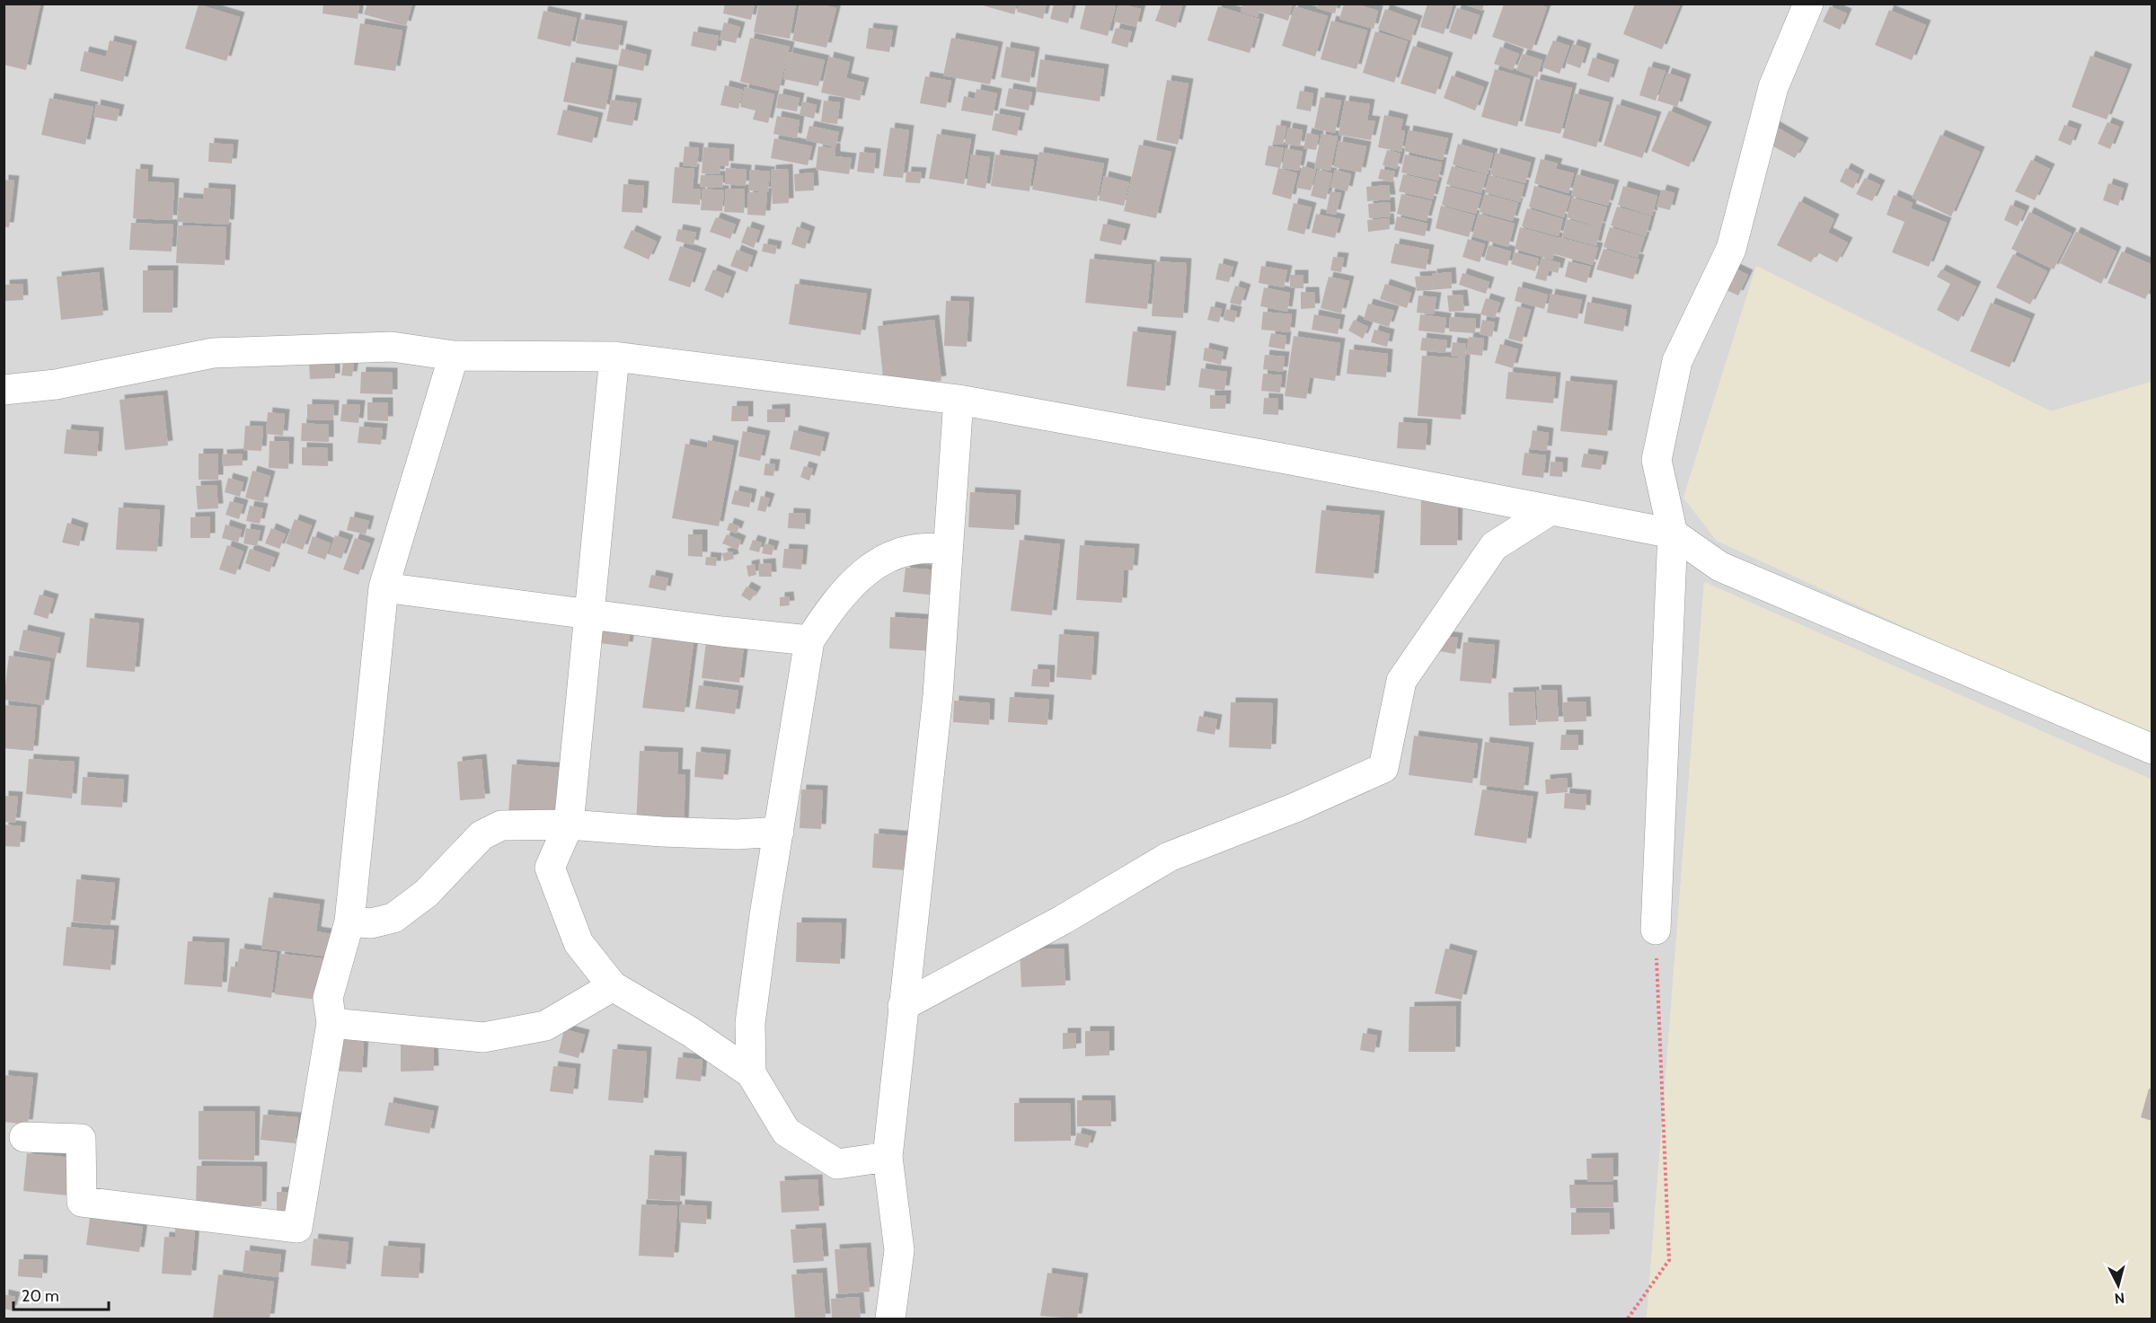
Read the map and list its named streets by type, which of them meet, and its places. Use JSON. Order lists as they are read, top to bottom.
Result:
{
  "scale_bar": "20 m",
  "north": "bottom"
}
